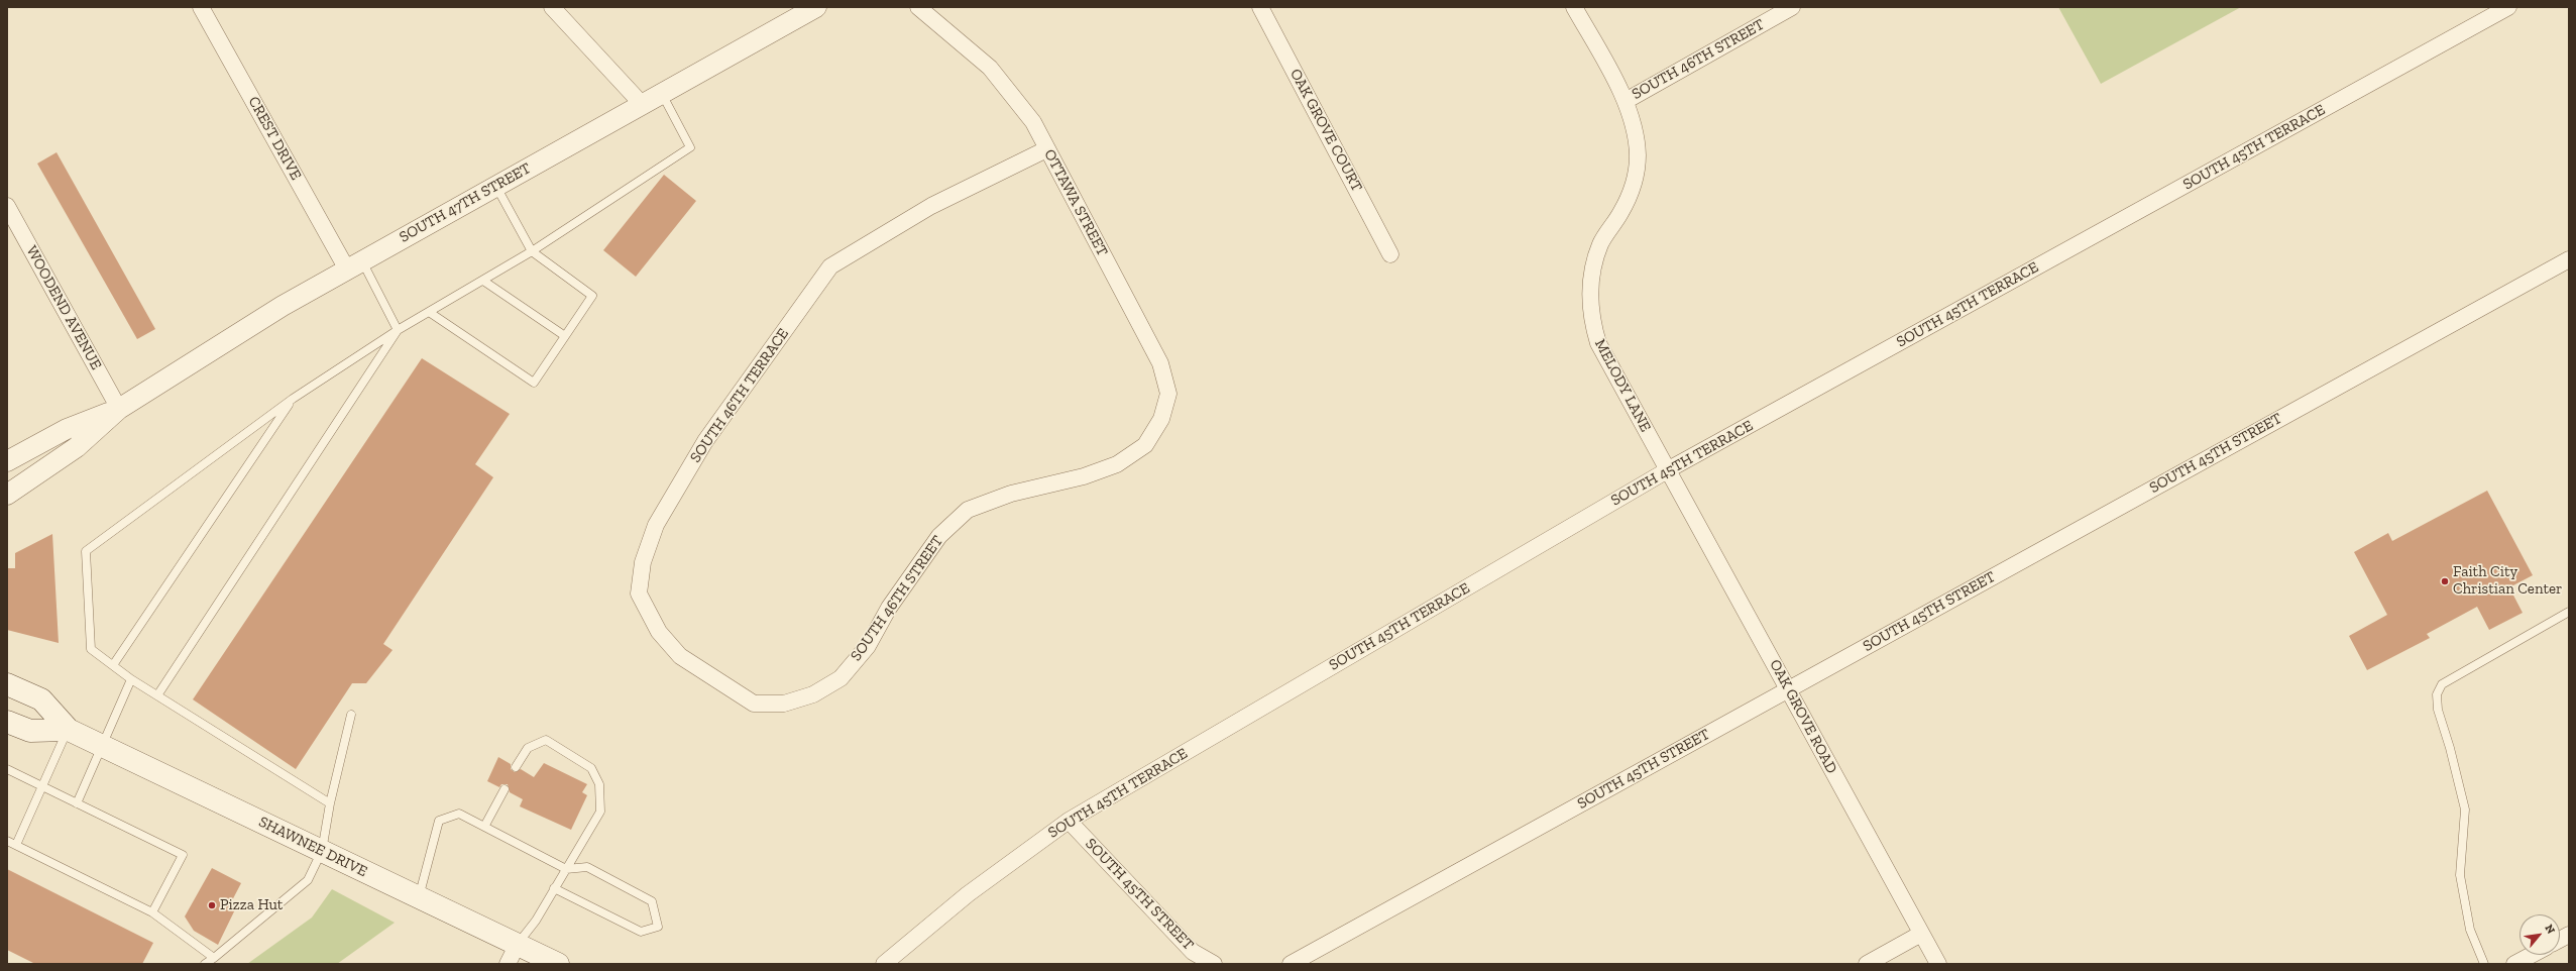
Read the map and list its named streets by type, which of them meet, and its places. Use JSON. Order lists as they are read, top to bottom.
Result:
{
  "streets": {
    "main road": ["SHAWNEE DRIVE"],
    "street": [
      "SOUTH 46TH STREET",
      "OAK GROVE COURT",
      "CREST DRIVE",
      "SOUTH 45TH TERRACE",
      "SOUTH 47TH STREET",
      "OTTAWA STREET",
      "WOODEND AVENUE",
      "MELODY LANE",
      "SOUTH 46TH TERRACE",
      "SOUTH 45TH STREET",
      "OAK GROVE ROAD"
    ]
  },
  "crossings": [
    ["SOUTH 46TH STREET", "OTTAWA STREET"],
    ["SOUTH 46TH STREET", "MELODY LANE"],
    ["SOUTH 46TH STREET", "SOUTH 46TH TERRACE"],
    ["CREST DRIVE", "SOUTH 47TH STREET"],
    ["SOUTH 45TH TERRACE", "MELODY LANE"],
    ["SOUTH 45TH TERRACE", "SOUTH 45TH STREET"],
    ["SOUTH 45TH TERRACE", "OAK GROVE ROAD"],
    ["SOUTH 47TH STREET", "WOODEND AVENUE"],
    ["OTTAWA STREET", "SOUTH 46TH TERRACE"],
    ["MELODY LANE", "OAK GROVE ROAD"],
    ["SOUTH 45TH STREET", "OAK GROVE ROAD"]
  ],
  "places": ["Faith City Christian Center", "Pizza Hut"],
  "north": "top right"
}
